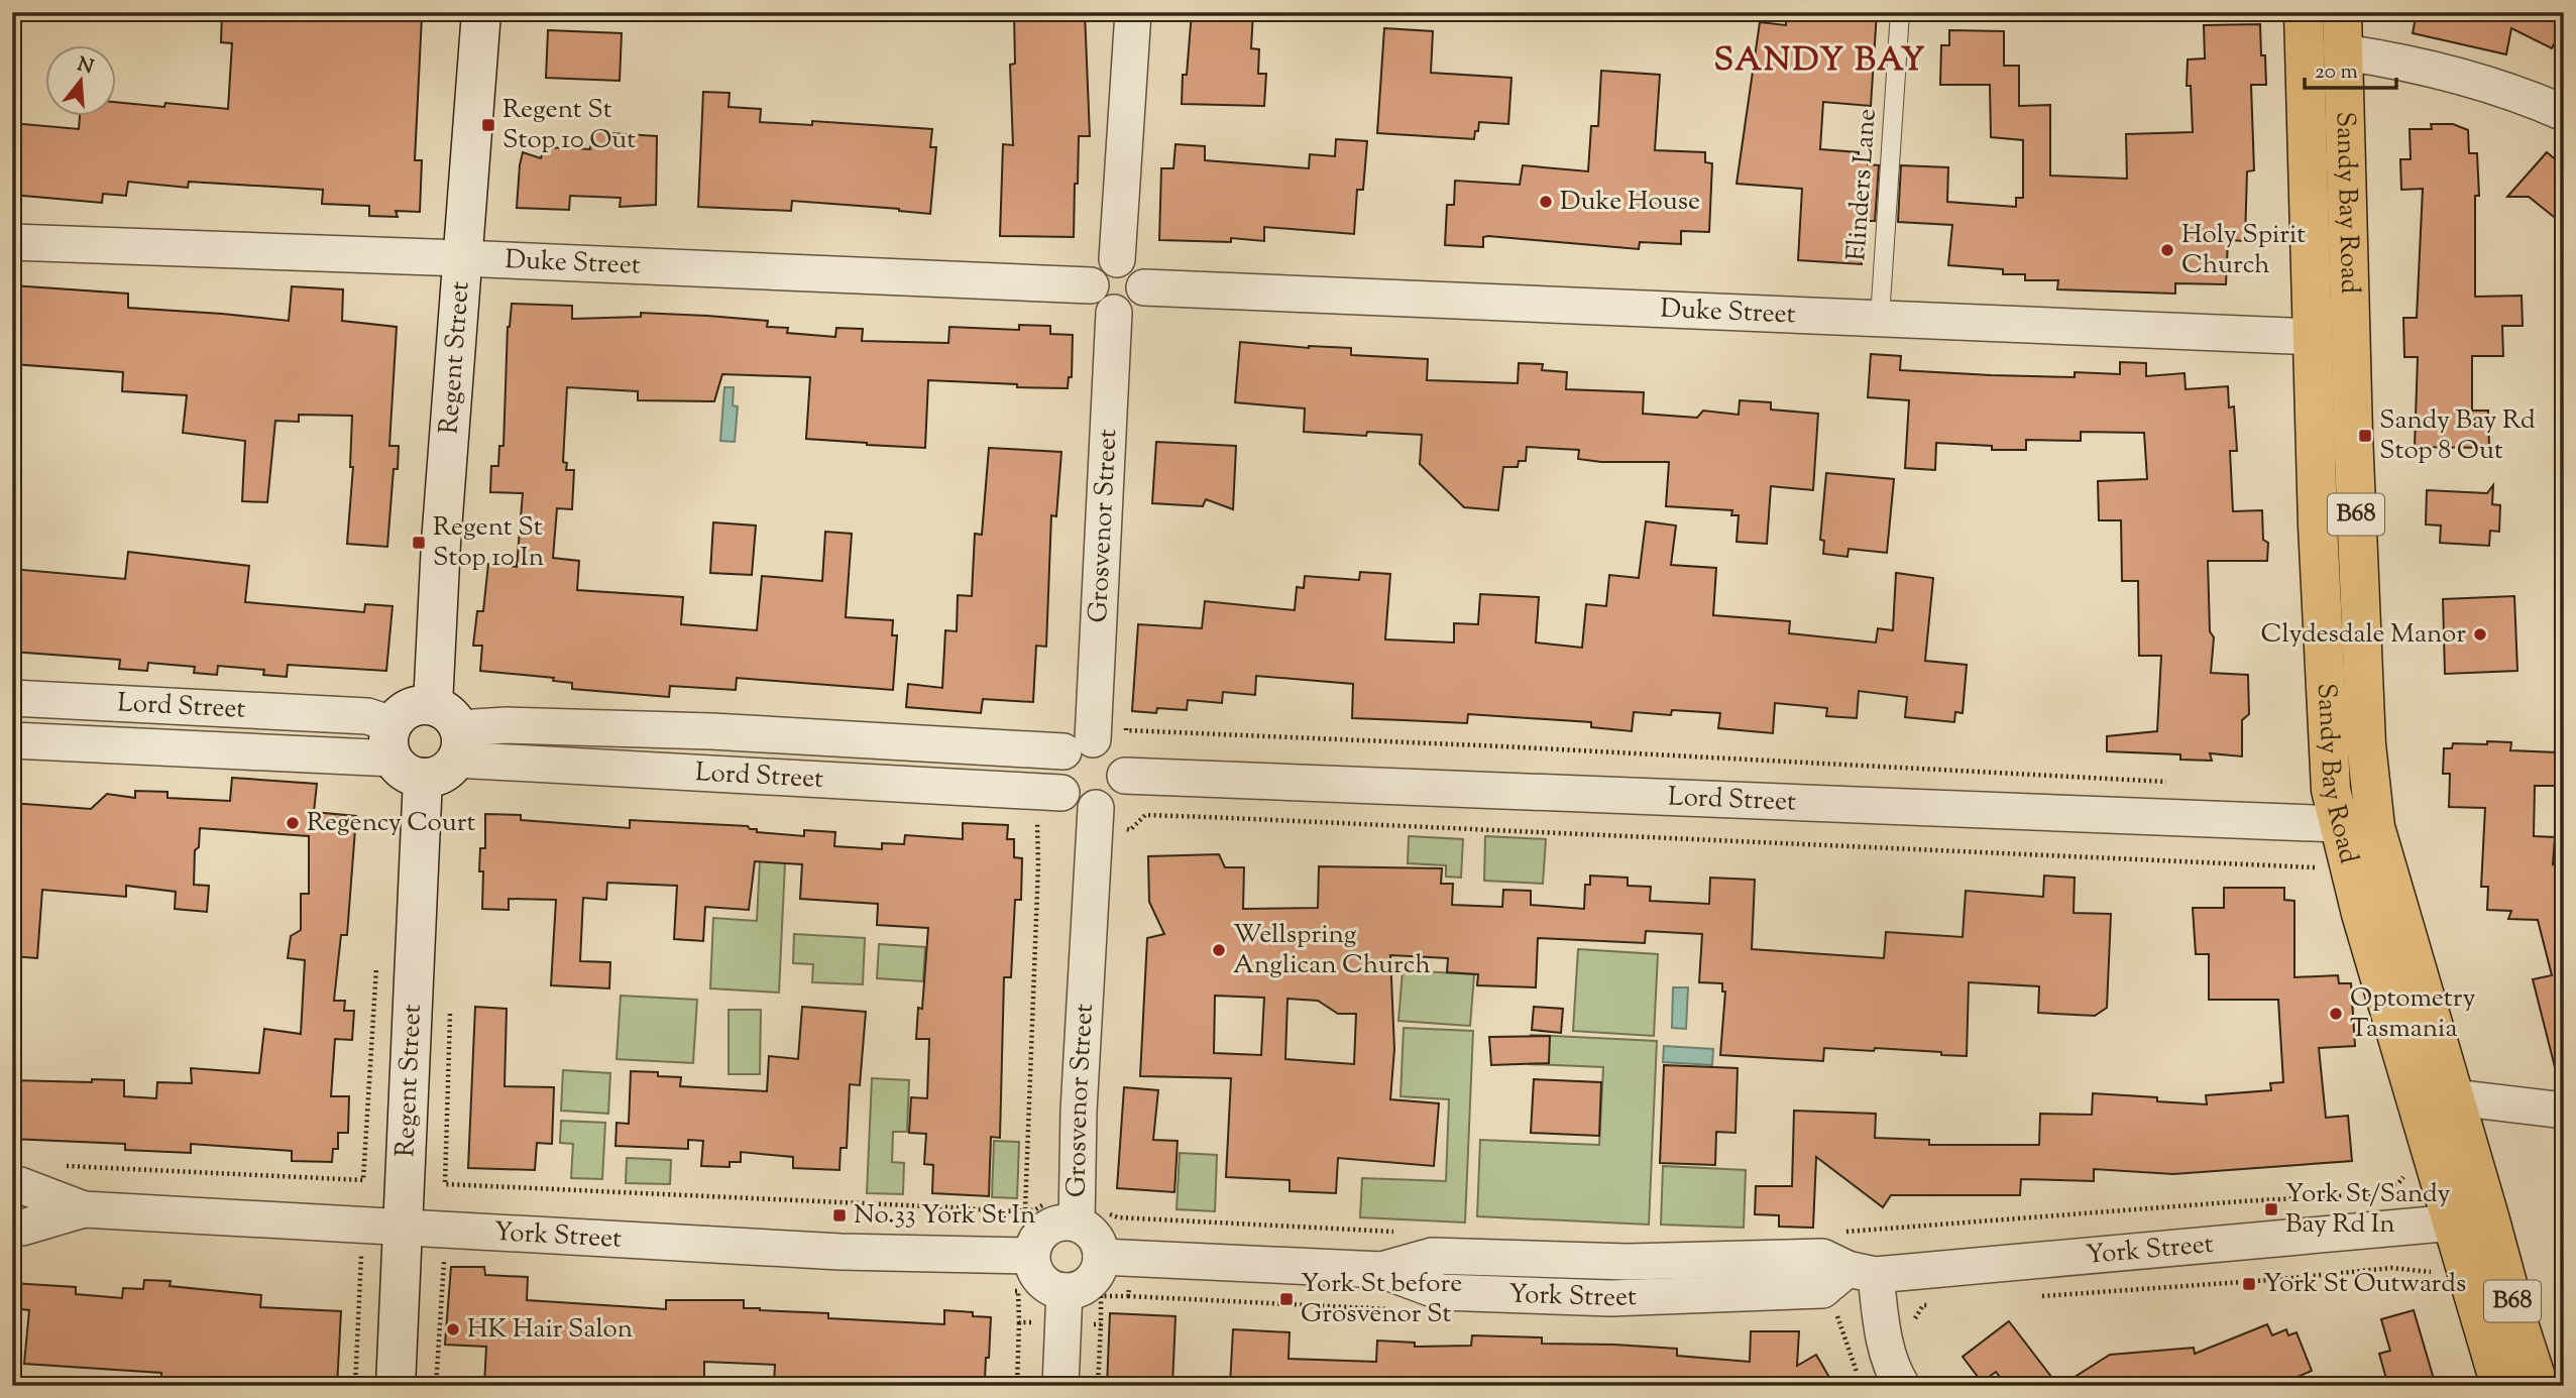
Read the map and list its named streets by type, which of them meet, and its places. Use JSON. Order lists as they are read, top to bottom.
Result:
{
  "streets": {
    "main road": ["Sandy Bay Road", "B68"],
    "street": [
      "Duke Street",
      "Regent Street",
      "Grosvenor Street",
      "Lord Street",
      "York Street"
    ],
    "lane": ["Flinders Lane"]
  },
  "crossings": [
    ["Flinders Lane", "Duke Street"],
    ["Sandy Bay Road", "Duke Street"],
    ["Sandy Bay Road", "Lord Street"],
    ["Sandy Bay Road", "York Street"],
    ["Duke Street", "Regent Street"],
    ["Duke Street", "Grosvenor Street"],
    ["Regent Street", "Lord Street"],
    ["Regent Street", "York Street"],
    ["Grosvenor Street", "Lord Street"],
    ["Grosvenor Street", "York Street"]
  ],
  "districts": ["SANDY BAY"],
  "places": {
    "transit": [
      "Regent St Stop 10 Out",
      "Sandy Bay Rd Stop 8 Out",
      "Regent St Stop 10 In",
      "York St/Sandy Bay Rd In",
      "No.33 York St In",
      "York St Outwards",
      "York St before Grosvenor St"
    ],
    "other": [
      "Duke House",
      "Holy Spirit Church",
      "Clydesdale Manor",
      "Regency Court",
      "Wellspring Anglican Church",
      "Optometry Tasmania",
      "HK Hair Salon"
    ]
  },
  "scale_bar": "20 m",
  "north": "top"
}
